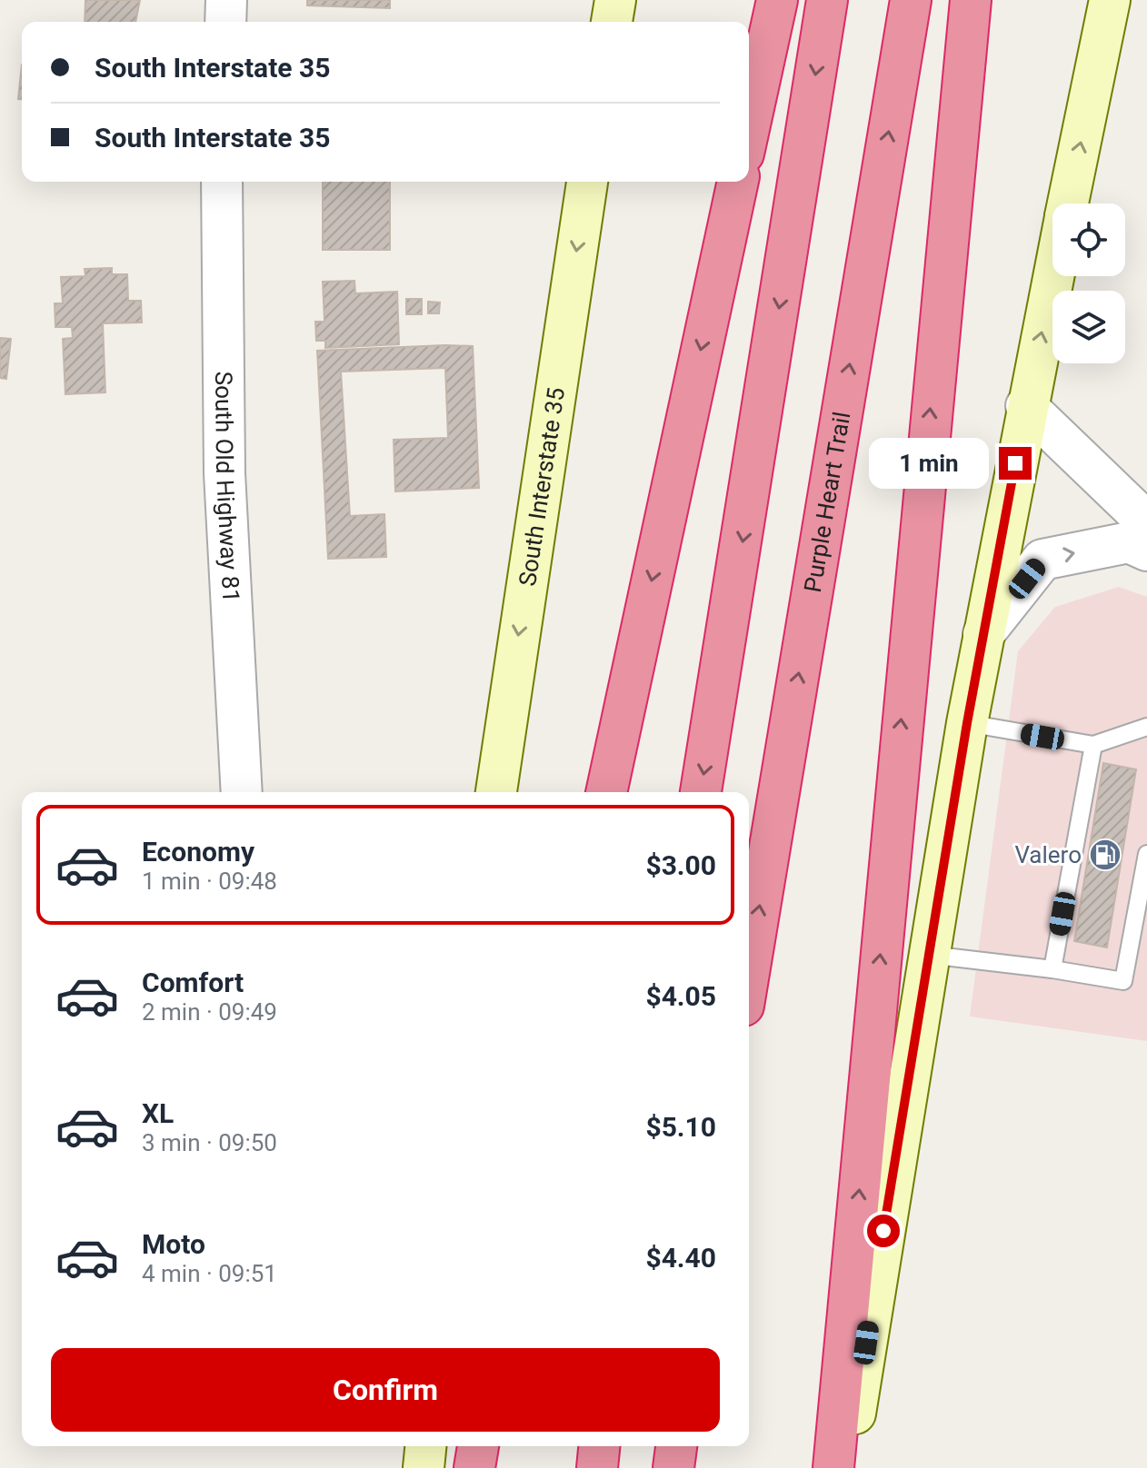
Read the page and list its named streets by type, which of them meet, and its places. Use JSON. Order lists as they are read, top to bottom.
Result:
{
  "streets": {
    "highway": ["Purple Heart Trail"],
    "main road": ["South Interstate 35"],
    "street": ["South Old Highway 81"]
  },
  "one_way": ["South Interstate 35"],
  "places": {
    "fuel station": ["Valero"]
  },
  "page": {
    "banner": ["South Interstate 35", "South Interstate 35"],
    "bubble": "1 min",
    "list": [
      {
        "name": "Economy",
        "note": "1 min · 09:48",
        "value": "$3.00"
      },
      {
        "name": "Comfort",
        "note": "2 min · 09:49",
        "value": "$4.05"
      },
      {
        "name": "XL",
        "note": "3 min · 09:50",
        "value": "$5.10"
      },
      {
        "name": "Moto",
        "note": "4 min · 09:51",
        "value": "$4.40"
      }
    ],
    "buttons": "Confirm"
  }
}
